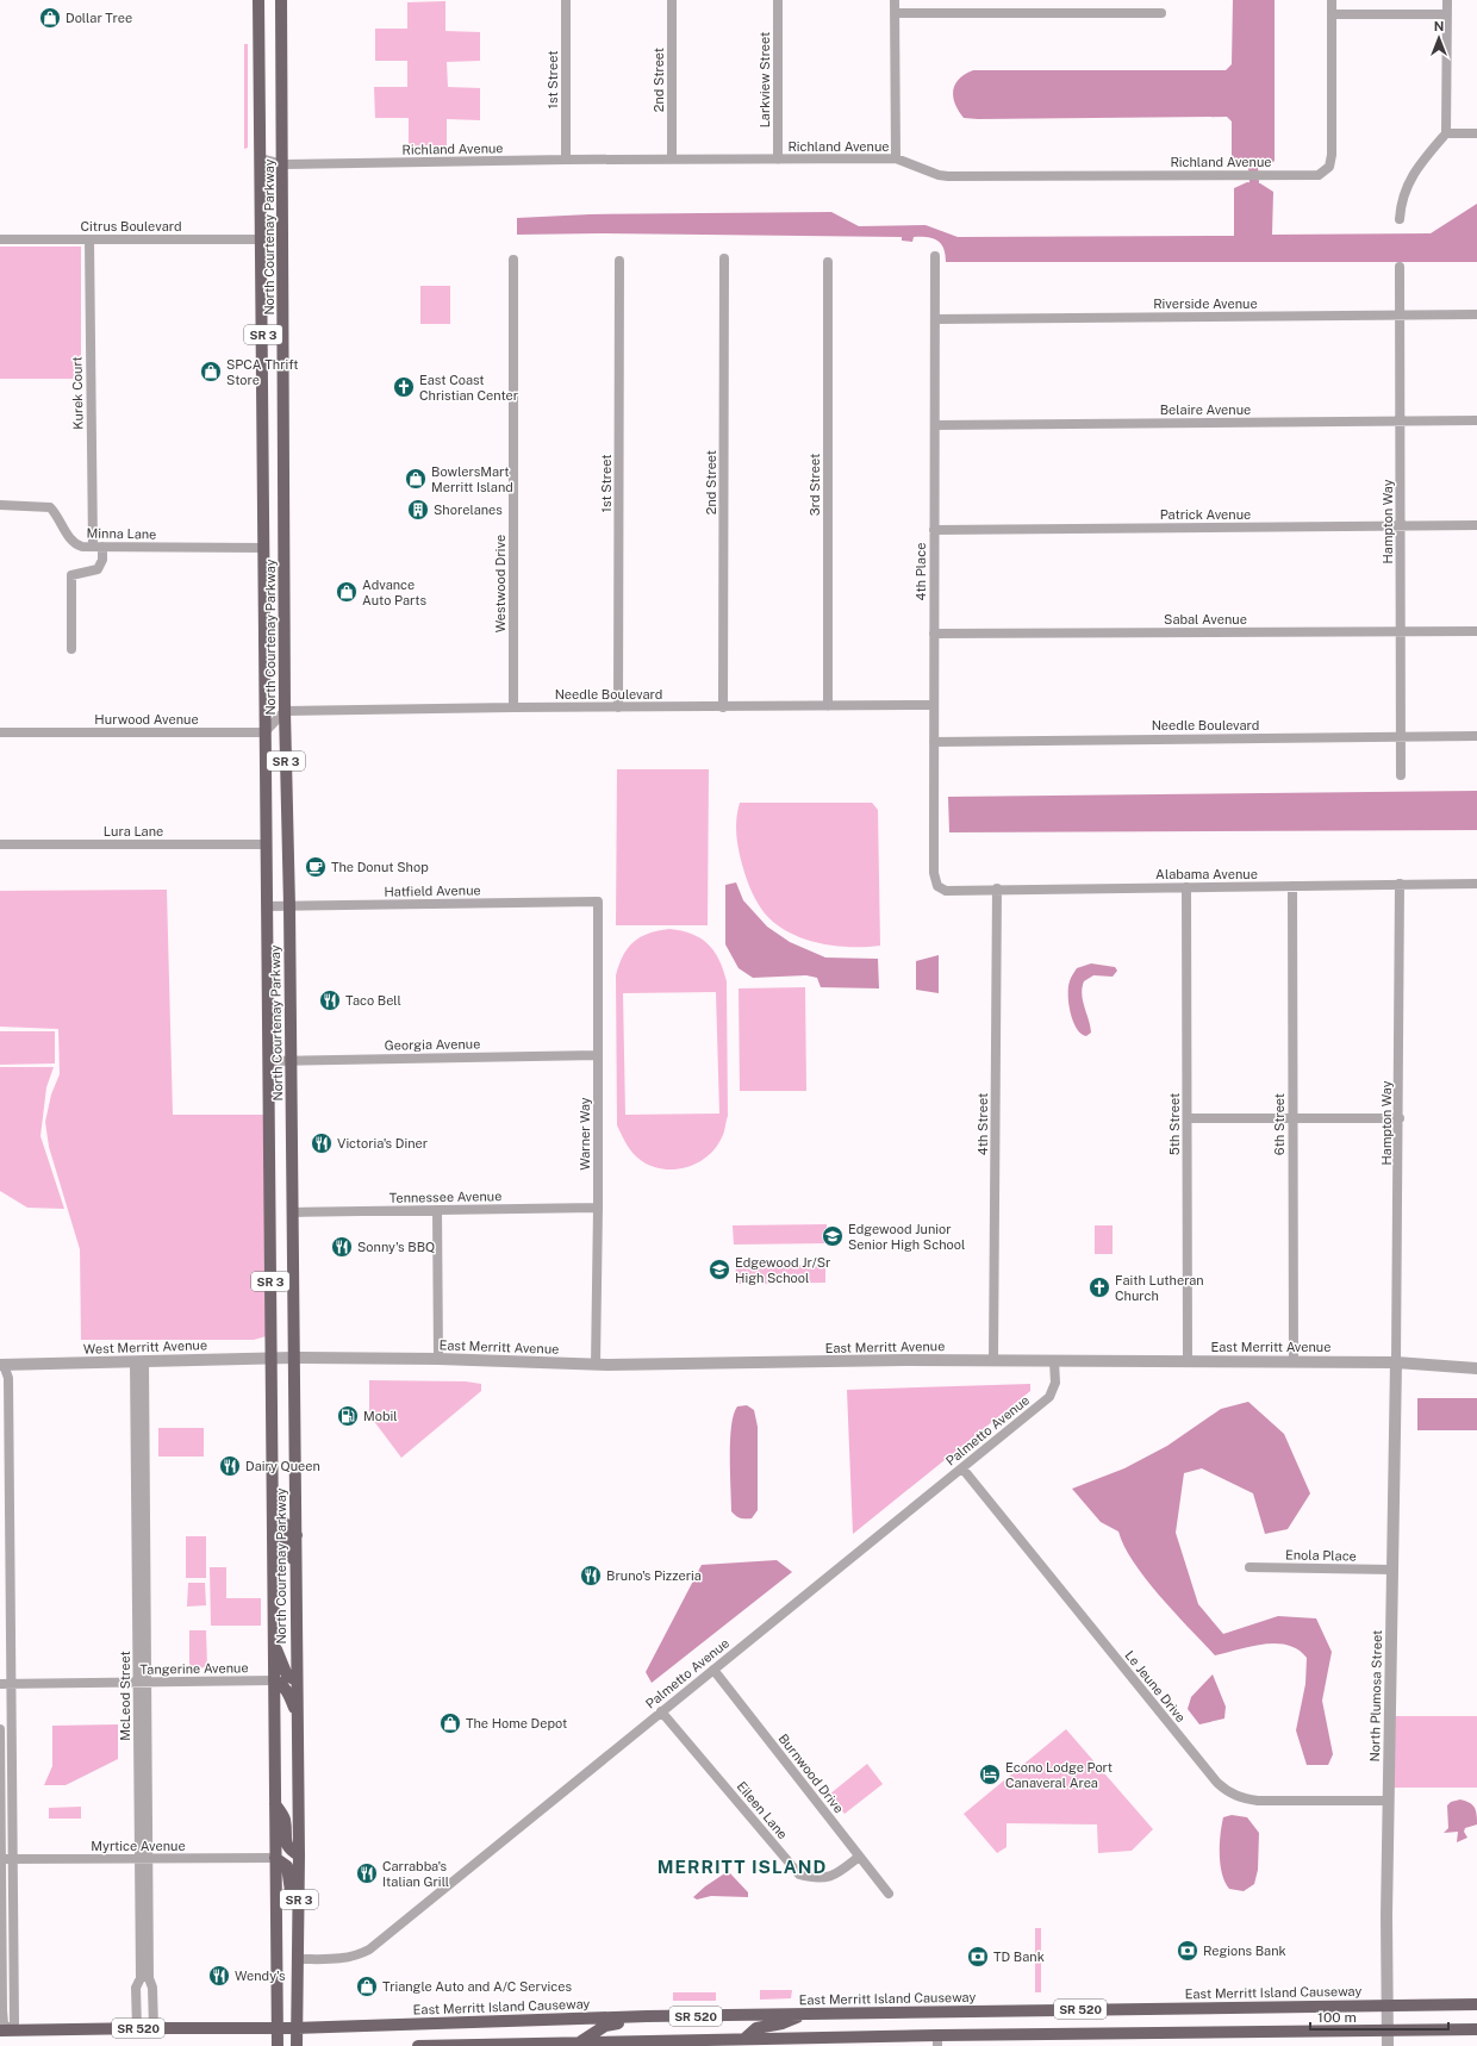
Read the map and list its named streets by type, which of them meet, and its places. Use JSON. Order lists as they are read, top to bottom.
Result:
{
  "streets": {
    "main road": [
      "North Courtenay Parkway",
      "SR 3",
      "East Merritt Island Causeway",
      "SR 520"
    ],
    "street": [
      "1st Street",
      "2nd Street",
      "Larkview Street",
      "Richland Avenue",
      "Citrus Boulevard",
      "Riverside Avenue",
      "Kurek Court",
      "Belaire Avenue",
      "3rd Street",
      "Patrick Avenue",
      "Hampton Way",
      "Minna Lane",
      "4th Place",
      "Westwood Drive",
      "Sabal Avenue",
      "Needle Boulevard",
      "Hurwood Avenue",
      "Lura Lane",
      "Alabama Avenue",
      "Hatfield Avenue",
      "Georgia Avenue",
      "4th Street",
      "5th Street",
      "6th Street",
      "Warner Way",
      "Tennessee Avenue",
      "West Merritt Avenue",
      "East Merritt Avenue",
      "Palmetto Avenue",
      "Enola Place",
      "Tangerine Avenue",
      "Le Jeune Drive",
      "McLeod Street",
      "North Plumosa Street",
      "Burnwood Drive",
      "Eileen Lane",
      "Myrtice Avenue"
    ]
  },
  "crossings": [
    ["1st Street", "Richland Avenue"],
    ["1st Street", "Needle Boulevard"],
    ["2nd Street", "Richland Avenue"],
    ["2nd Street", "Needle Boulevard"],
    ["Larkview Street", "Richland Avenue"],
    ["Richland Avenue", "North Courtenay Parkway"],
    ["Citrus Boulevard", "North Courtenay Parkway"],
    ["Citrus Boulevard", "Kurek Court"],
    ["North Courtenay Parkway", "Minna Lane"],
    ["North Courtenay Parkway", "Needle Boulevard"],
    ["North Courtenay Parkway", "Hurwood Avenue"],
    ["North Courtenay Parkway", "Lura Lane"],
    ["North Courtenay Parkway", "Hatfield Avenue"],
    ["North Courtenay Parkway", "Georgia Avenue"],
    ["North Courtenay Parkway", "Tennessee Avenue"],
    ["North Courtenay Parkway", "West Merritt Avenue"],
    ["North Courtenay Parkway", "East Merritt Avenue"],
    ["North Courtenay Parkway", "Palmetto Avenue"],
    ["North Courtenay Parkway", "Tangerine Avenue"],
    ["North Courtenay Parkway", "Myrtice Avenue"],
    ["North Courtenay Parkway", "East Merritt Island Causeway"],
    ["North Courtenay Parkway", "SR 520"],
    ["Riverside Avenue", "Hampton Way"],
    ["Riverside Avenue", "4th Place"],
    ["Kurek Court", "Minna Lane"],
    ["Belaire Avenue", "Hampton Way"],
    ["Belaire Avenue", "4th Place"],
    ["3rd Street", "Needle Boulevard"],
    ["Patrick Avenue", "Hampton Way"],
    ["Patrick Avenue", "4th Place"],
    ["Hampton Way", "Sabal Avenue"],
    ["Hampton Way", "Needle Boulevard"],
    ["Hampton Way", "Alabama Avenue"],
    ["Hampton Way", "East Merritt Avenue"],
    ["Hampton Way", "North Plumosa Street"],
    ["4th Place", "Sabal Avenue"],
    ["4th Place", "Needle Boulevard"],
    ["4th Place", "Alabama Avenue"],
    ["Westwood Drive", "Needle Boulevard"],
    ["Alabama Avenue", "4th Street"],
    ["Alabama Avenue", "5th Street"],
    ["Alabama Avenue", "6th Street"],
    ["Hatfield Avenue", "Warner Way"],
    ["Georgia Avenue", "Warner Way"],
    ["4th Street", "East Merritt Avenue"],
    ["5th Street", "East Merritt Avenue"],
    ["6th Street", "East Merritt Avenue"],
    ["Warner Way", "Tennessee Avenue"],
    ["Warner Way", "East Merritt Avenue"],
    ["West Merritt Avenue", "East Merritt Avenue"],
    ["West Merritt Avenue", "McLeod Street"],
    ["East Merritt Avenue", "Palmetto Avenue"],
    ["East Merritt Avenue", "North Plumosa Street"],
    ["Palmetto Avenue", "Le Jeune Drive"],
    ["Palmetto Avenue", "Burnwood Drive"],
    ["Palmetto Avenue", "Eileen Lane"],
    ["Enola Place", "North Plumosa Street"],
    ["Tangerine Avenue", "McLeod Street"],
    ["Le Jeune Drive", "North Plumosa Street"],
    ["McLeod Street", "Myrtice Avenue"],
    ["McLeod Street", "SR 520"],
    ["North Plumosa Street", "East Merritt Island Causeway"],
    ["North Plumosa Street", "SR 520"],
    ["Burnwood Drive", "Eileen Lane"],
    ["East Merritt Island Causeway", "SR 520"]
  ],
  "districts": ["MERRITT ISLAND"],
  "places": {
    "shop": [
      "Dollar Tree",
      "SPCA Thrift Store",
      "BowlersMart Merritt Island",
      "Advance Auto Parts",
      "The Home Depot",
      "Triangle Auto and A/C Services"
    ],
    "church": ["East Coast Christian Center", "Faith Lutheran Church"],
    "building": ["Shorelanes"],
    "cafe": ["The Donut Shop"],
    "restaurant": [
      "Taco Bell",
      "Victoria's Diner",
      "Sonny's BBQ",
      "Dairy Queen",
      "Bruno's Pizzeria",
      "Carrabba's Italian Grill",
      "Wendy's"
    ],
    "school or university": ["Edgewood Junior Senior High School", "Edgewood Jr/Sr High School"],
    "fuel station": ["Mobil"],
    "hotel": ["Econo Lodge Port Canaveral Area"],
    "bank": ["Regions Bank", "TD Bank"]
  },
  "scale_bar": "100 m",
  "north": "top"
}
